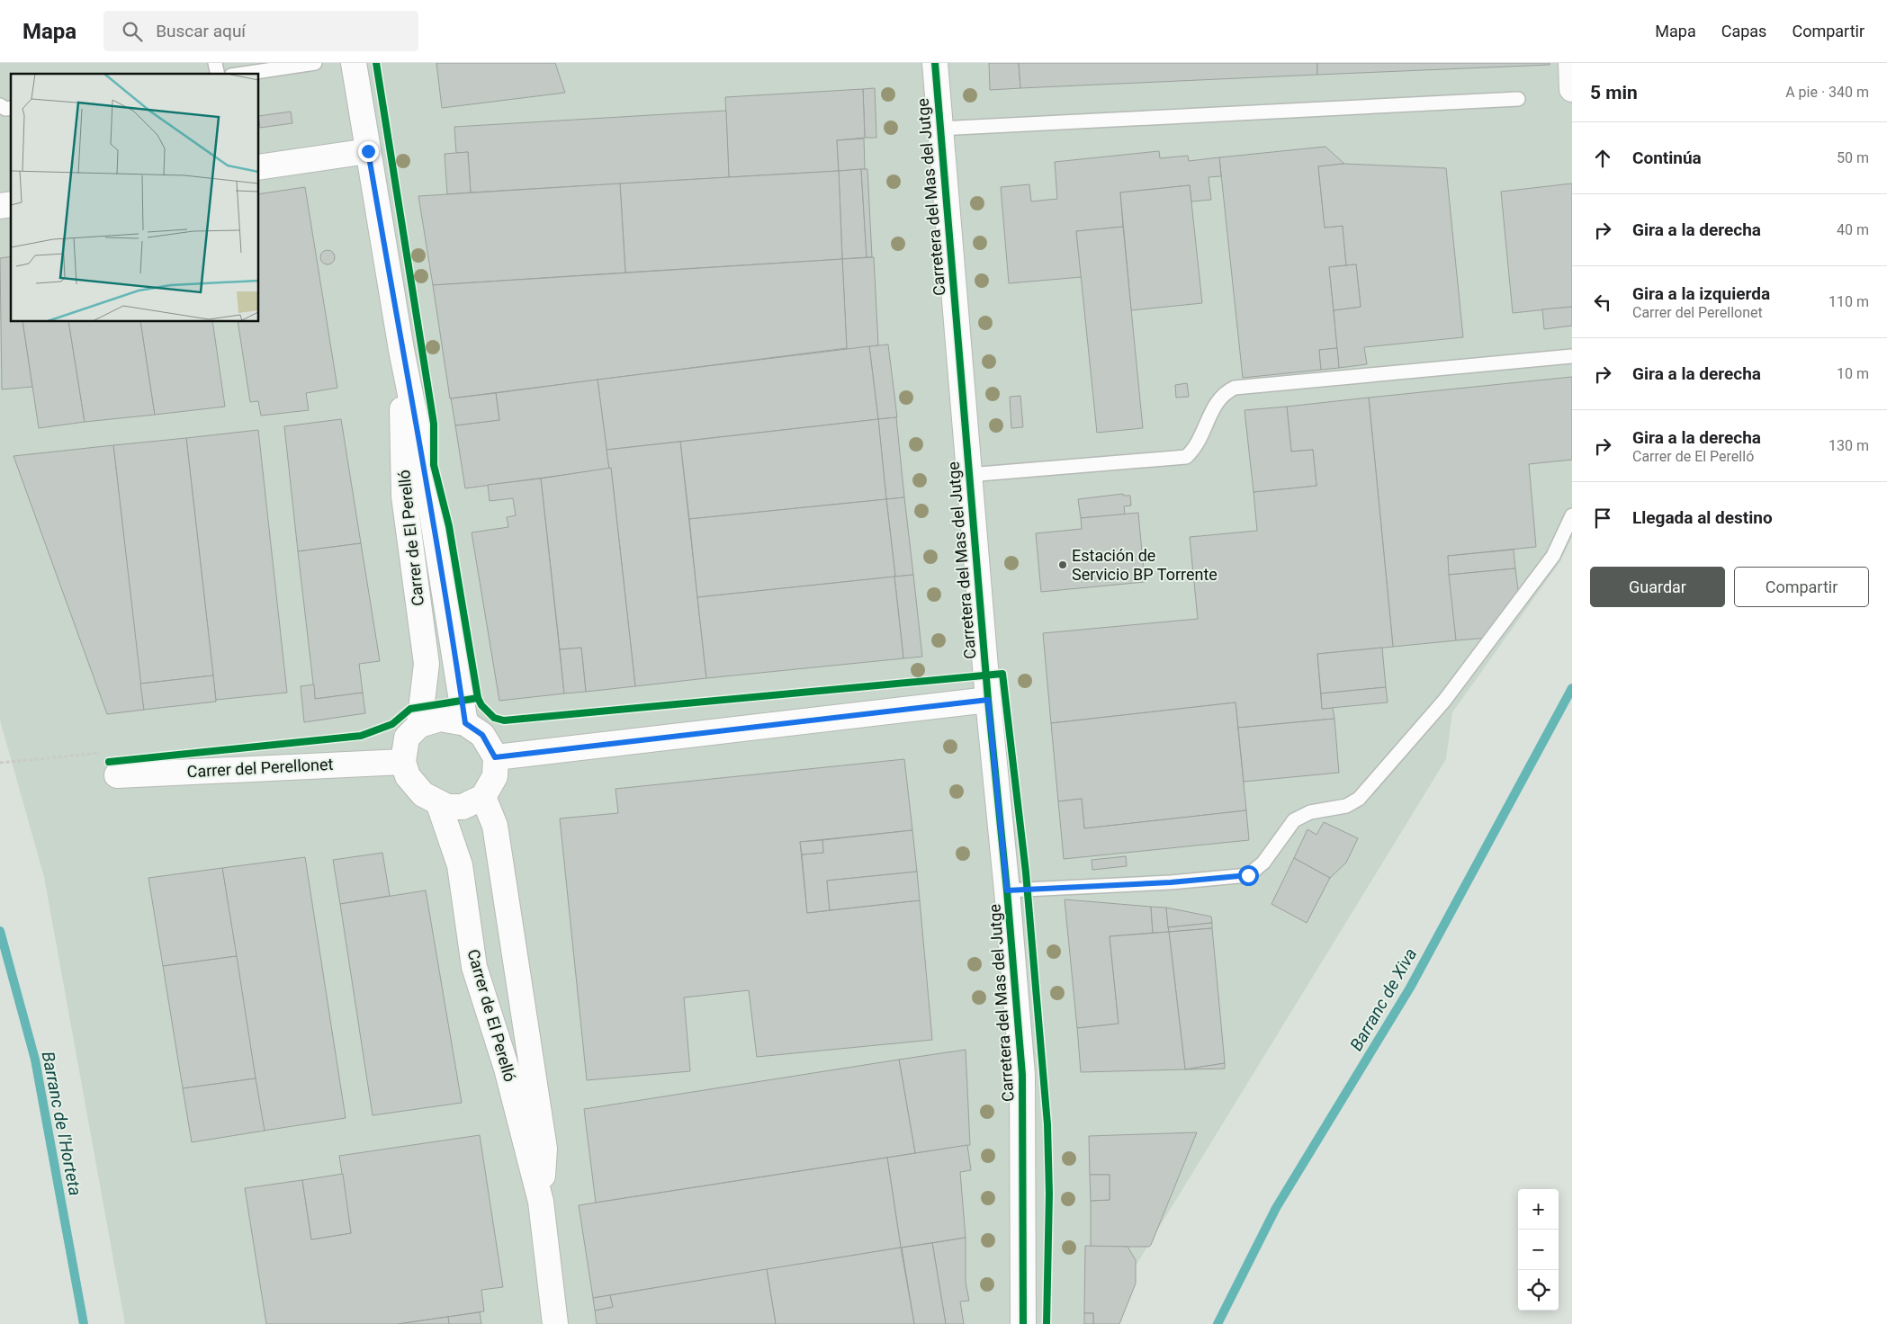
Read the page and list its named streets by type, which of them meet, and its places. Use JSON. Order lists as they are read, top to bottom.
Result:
{
  "streets": {
    "street": ["Carretera del Mas del Jutge", "Carrer de El Perelló", "Carrer del Perellonet"]
  },
  "crossings": [
    ["Carrer de El Perelló", "Carrer del Perellonet"]
  ],
  "water": ["Barranc de Xiva", "Barranc de l'Horteta"],
  "places": ["Estación de Servicio BP Torrente"],
  "page": {
    "header": "Mapa",
    "search": "Buscar aquí",
    "nav": ["Mapa", "Capas", "Compartir"],
    "heading": ["5 min", "A pie · 340 m"],
    "list": [
      ["Continúa", "50 m"],
      ["Gira a la derecha", "40 m"],
      ["Gira a la izquierda", "Carrer del Perellonet", "110 m"],
      ["Gira a la derecha", "10 m"],
      ["Gira a la derecha", "Carrer de El Perelló", "130 m"],
      "Llegada al destino"
    ],
    "buttons": ["Guardar", "Compartir"],
    "map_buttons": ["+", "−"]
  }
}
